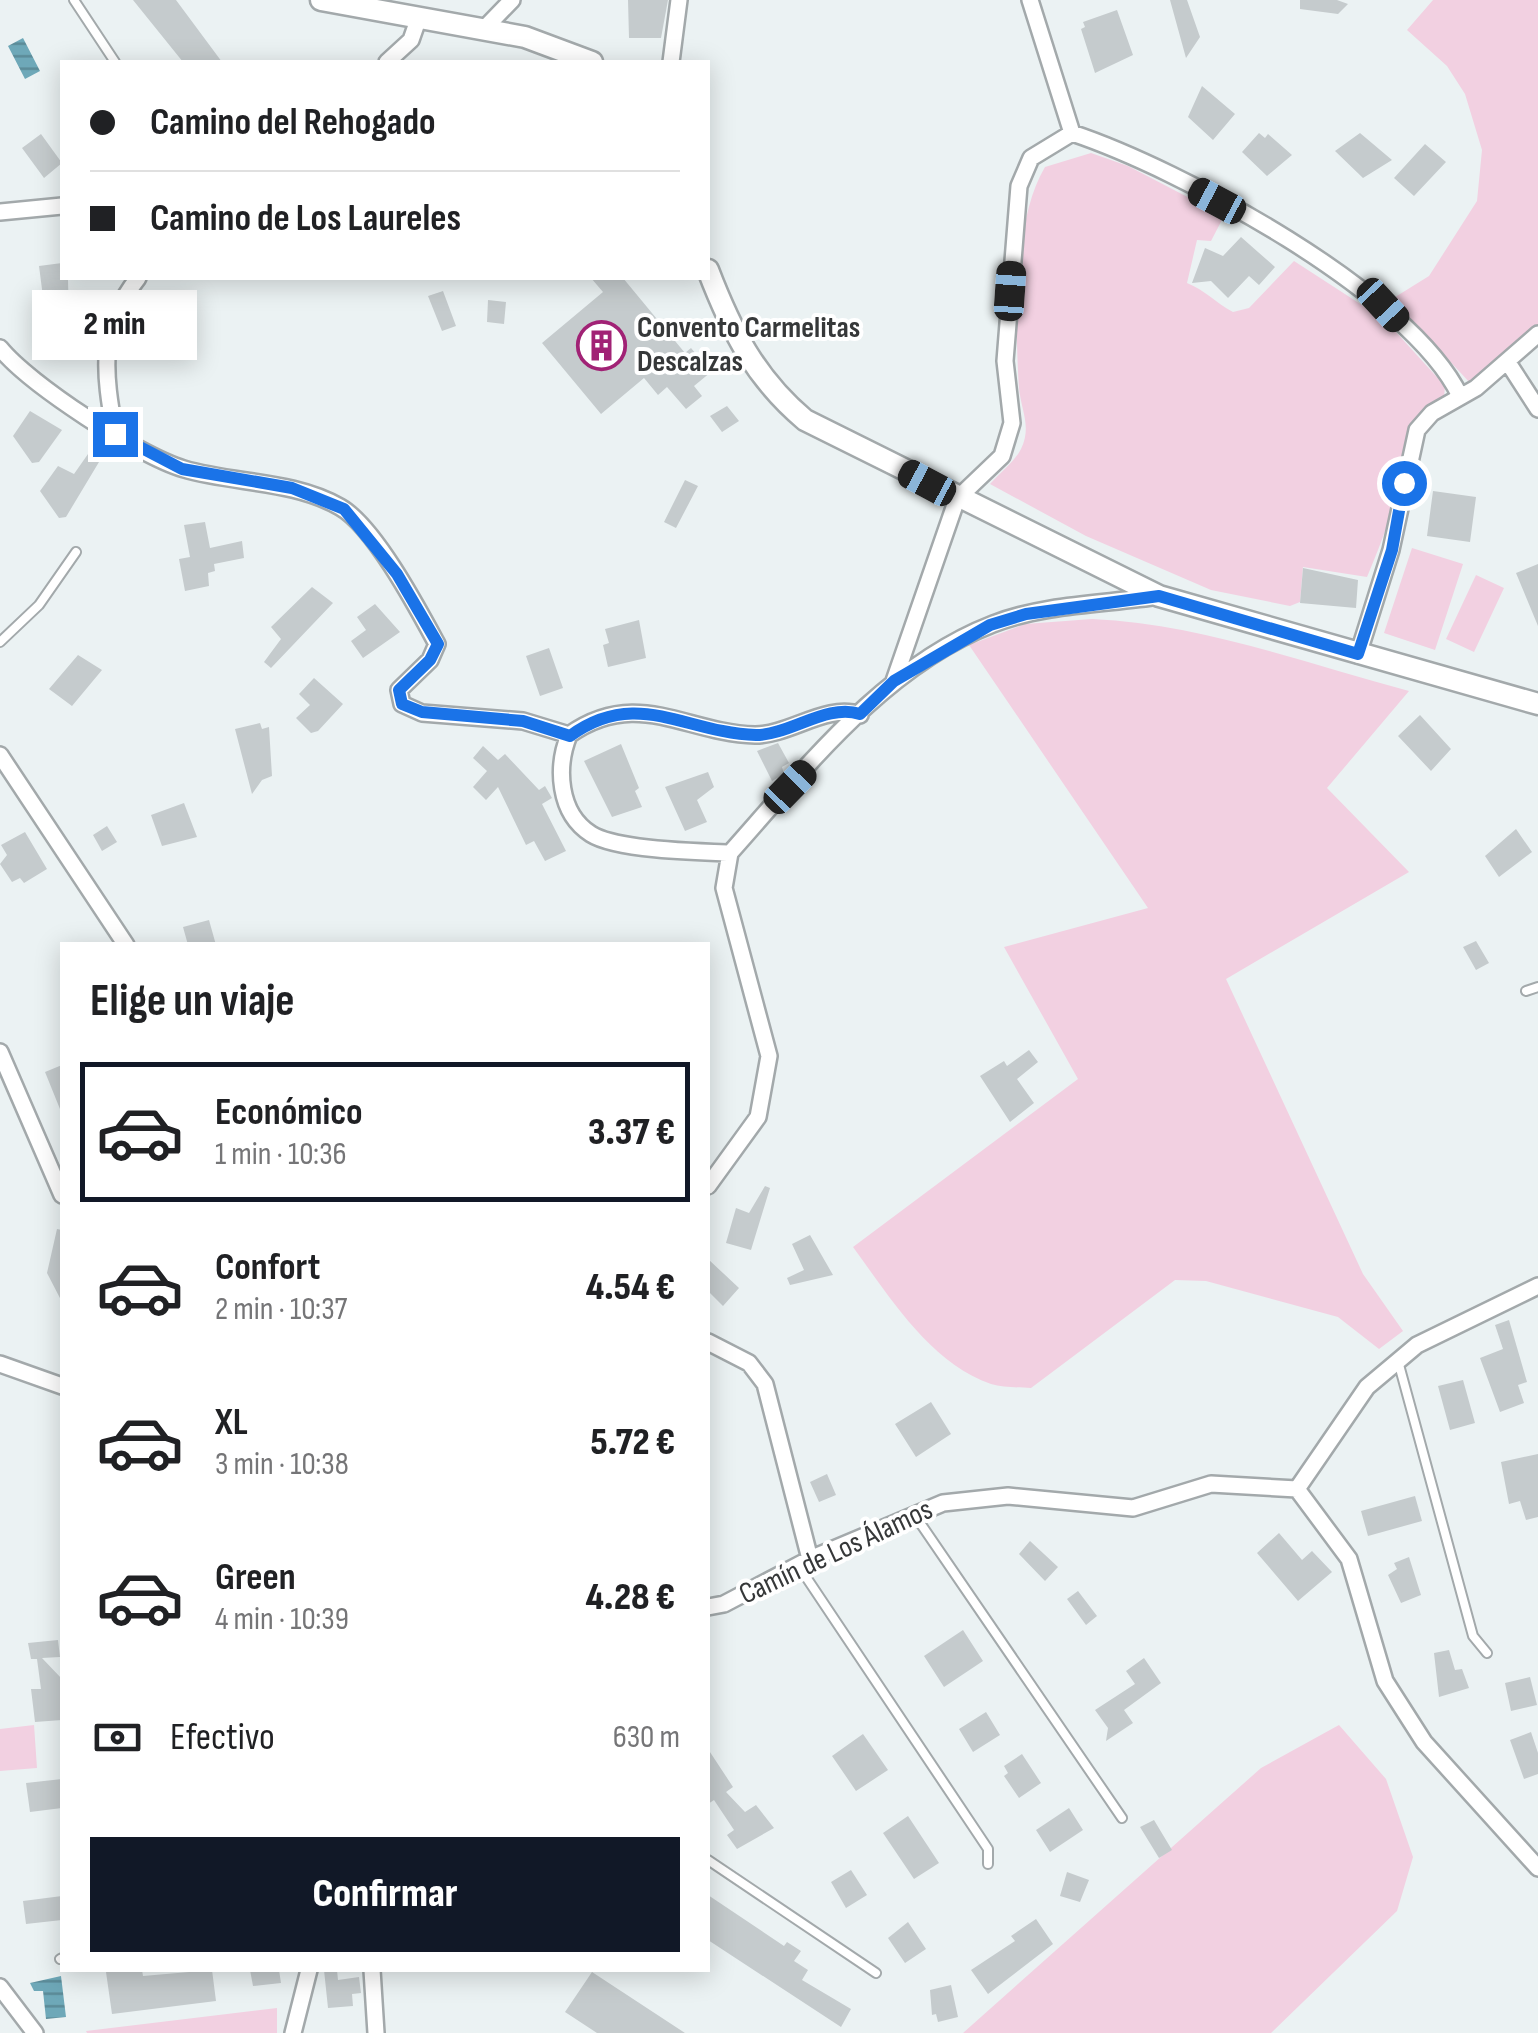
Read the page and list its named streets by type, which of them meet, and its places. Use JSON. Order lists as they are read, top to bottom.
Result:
{
  "streets": {
    "street": ["Camín de Los Álamos"]
  },
  "places": {
    "building": ["Convento Carmelitas Descalzas"]
  },
  "page": {
    "banner": ["Camino del Rehogado", "Camino de Los Laureles"],
    "bubble": "2 min",
    "heading": "Elige un viaje",
    "list": [
      {
        "name": "Económico",
        "note": "1 min · 10:36",
        "value": "3.37 €"
      },
      {
        "name": "Confort",
        "note": "2 min · 10:37",
        "value": "4.54 €"
      },
      {
        "name": "XL",
        "note": "3 min · 10:38",
        "value": "5.72 €"
      },
      {
        "name": "Green",
        "note": "4 min · 10:39",
        "value": "4.28 €"
      }
    ],
    "pay": ["Efectivo", "630 m"],
    "buttons": "Confirmar"
  }
}
